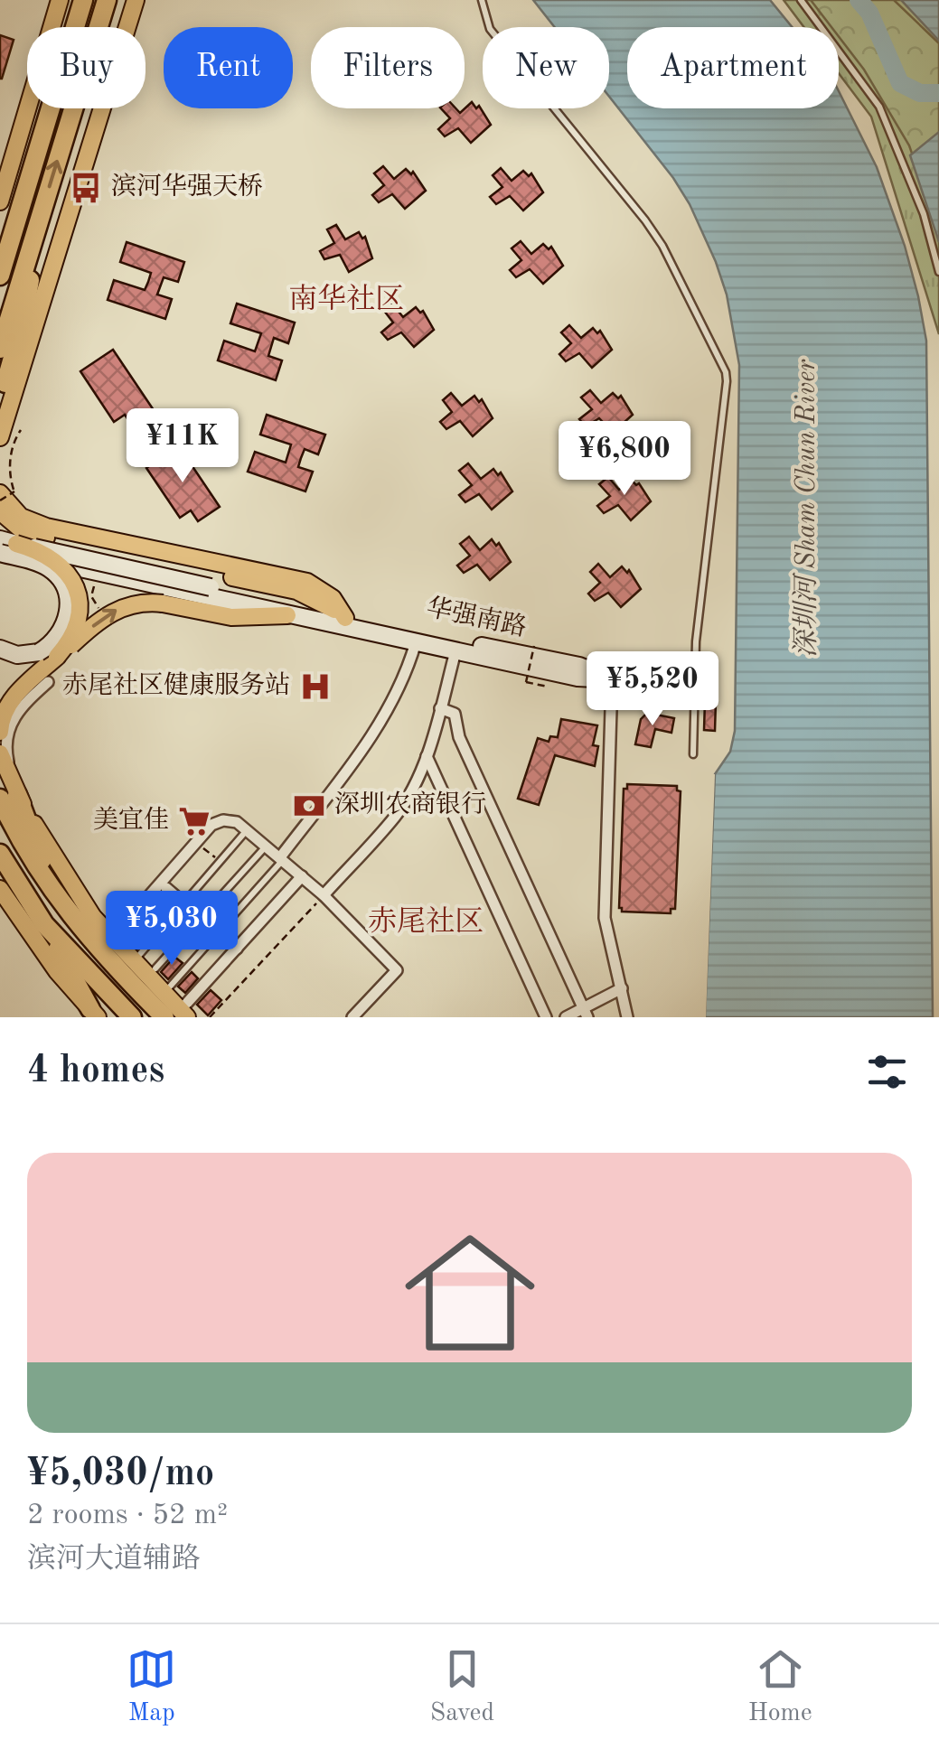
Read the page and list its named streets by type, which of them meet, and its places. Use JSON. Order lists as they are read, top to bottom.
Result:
{
  "streets": {
    "main road": ["华强南路"]
  },
  "districts": ["南华社区", "赤尾社区"],
  "water": ["深圳河 Sham Chun River"],
  "places": {
    "bus stop": ["滨河华强天桥"],
    "hospital": ["赤尾社区健康服务站"],
    "bank": ["深圳农商银行"],
    "supermarket": ["美宜佳"]
  },
  "page": {
    "chip": [
      "Buy",
      "Rent",
      "Filters",
      "New",
      "Apartment"
    ],
    "price": [
      "¥11K",
      "¥6,800",
      "¥5,520",
      "¥5,030"
    ],
    "heading": "4 homes",
    "list": [
      {
        "name": "¥5,030/mo",
        "note": "2 rooms · 52 m² · 滨河大道辅路"
      }
    ],
    "tabs": ["Map", "Saved", "Home"]
  }
}
